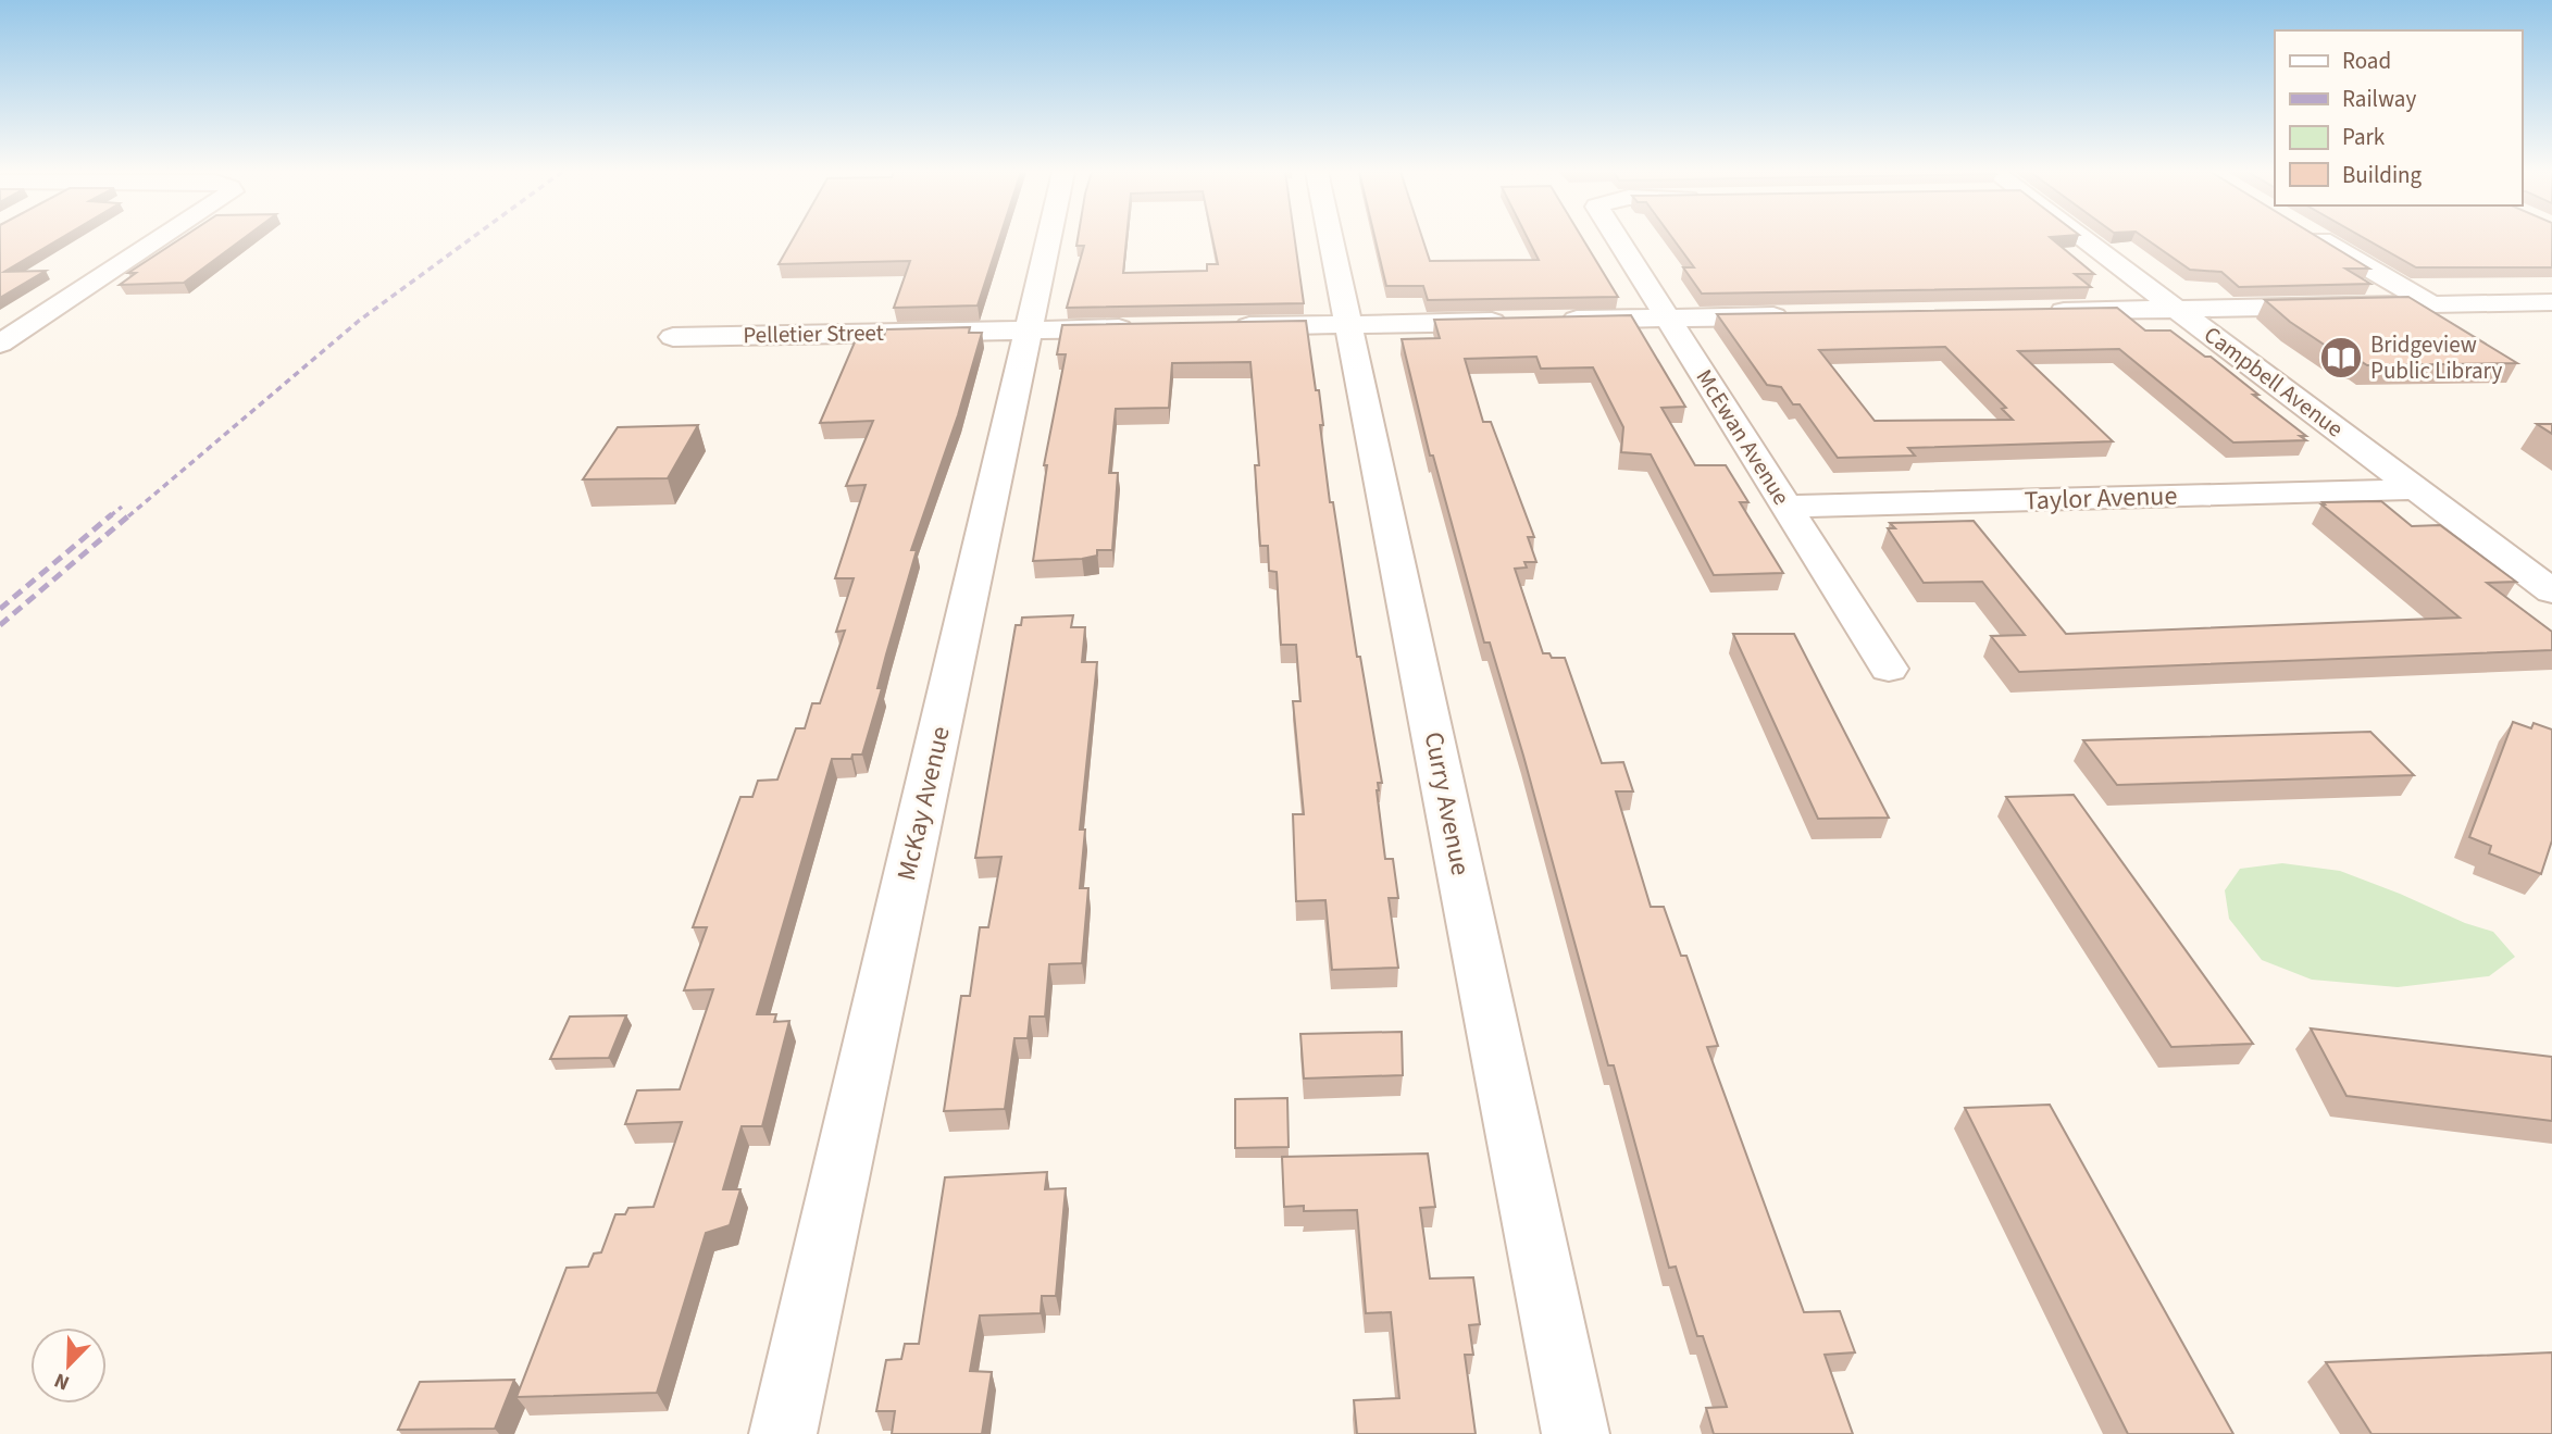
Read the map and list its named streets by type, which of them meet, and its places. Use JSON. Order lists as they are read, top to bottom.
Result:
{
  "streets": {
    "street": [
      "Pelletier Street",
      "Campbell Avenue",
      "McEwan Avenue",
      "Taylor Avenue",
      "McKay Avenue",
      "Curry Avenue"
    ]
  },
  "crossings": [
    ["Pelletier Street", "McKay Avenue"],
    ["Campbell Avenue", "Taylor Avenue"],
    ["McEwan Avenue", "Taylor Avenue"]
  ],
  "places": {
    "library": ["Bridgeview Public Library"]
  },
  "legend": [
    "Road",
    "Railway",
    "Park",
    "Building"
  ],
  "north": "bottom left"
}
